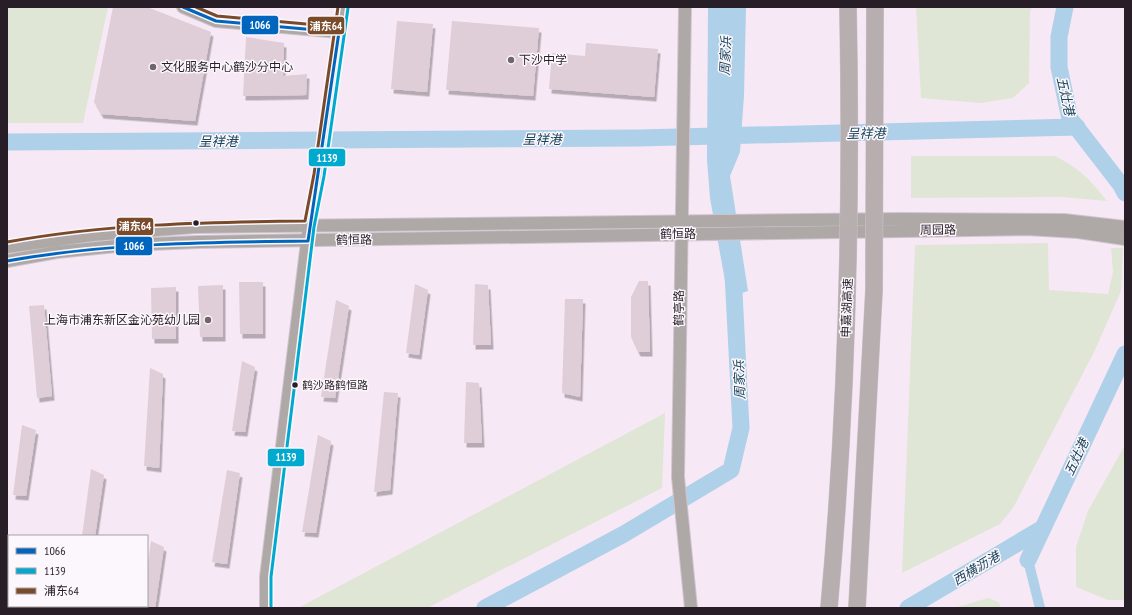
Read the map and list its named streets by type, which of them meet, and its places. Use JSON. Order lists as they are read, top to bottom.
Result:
{
  "streets": {
    "highway": ["申嘉湖高速"],
    "street": ["周园路", "鹤恒路", "鹤亭路"]
  },
  "crossings": [
    ["周园路", "鹤恒路"],
    ["鹤恒路", "鹤亭路"]
  ],
  "water": [
    "周家浜",
    "五灶港",
    "呈祥港",
    "西横沥港"
  ],
  "places": [
    "下沙中学",
    "文化服务中心鹤沙分中心",
    "上海市浦东新区金沁苑幼儿园",
    "鹤沙路鹤恒路"
  ],
  "lines": ["transit line 1066", "transit line 浦东64", "transit line 1139"],
  "legend": ["1066", "1139", "浦东64"]
}
